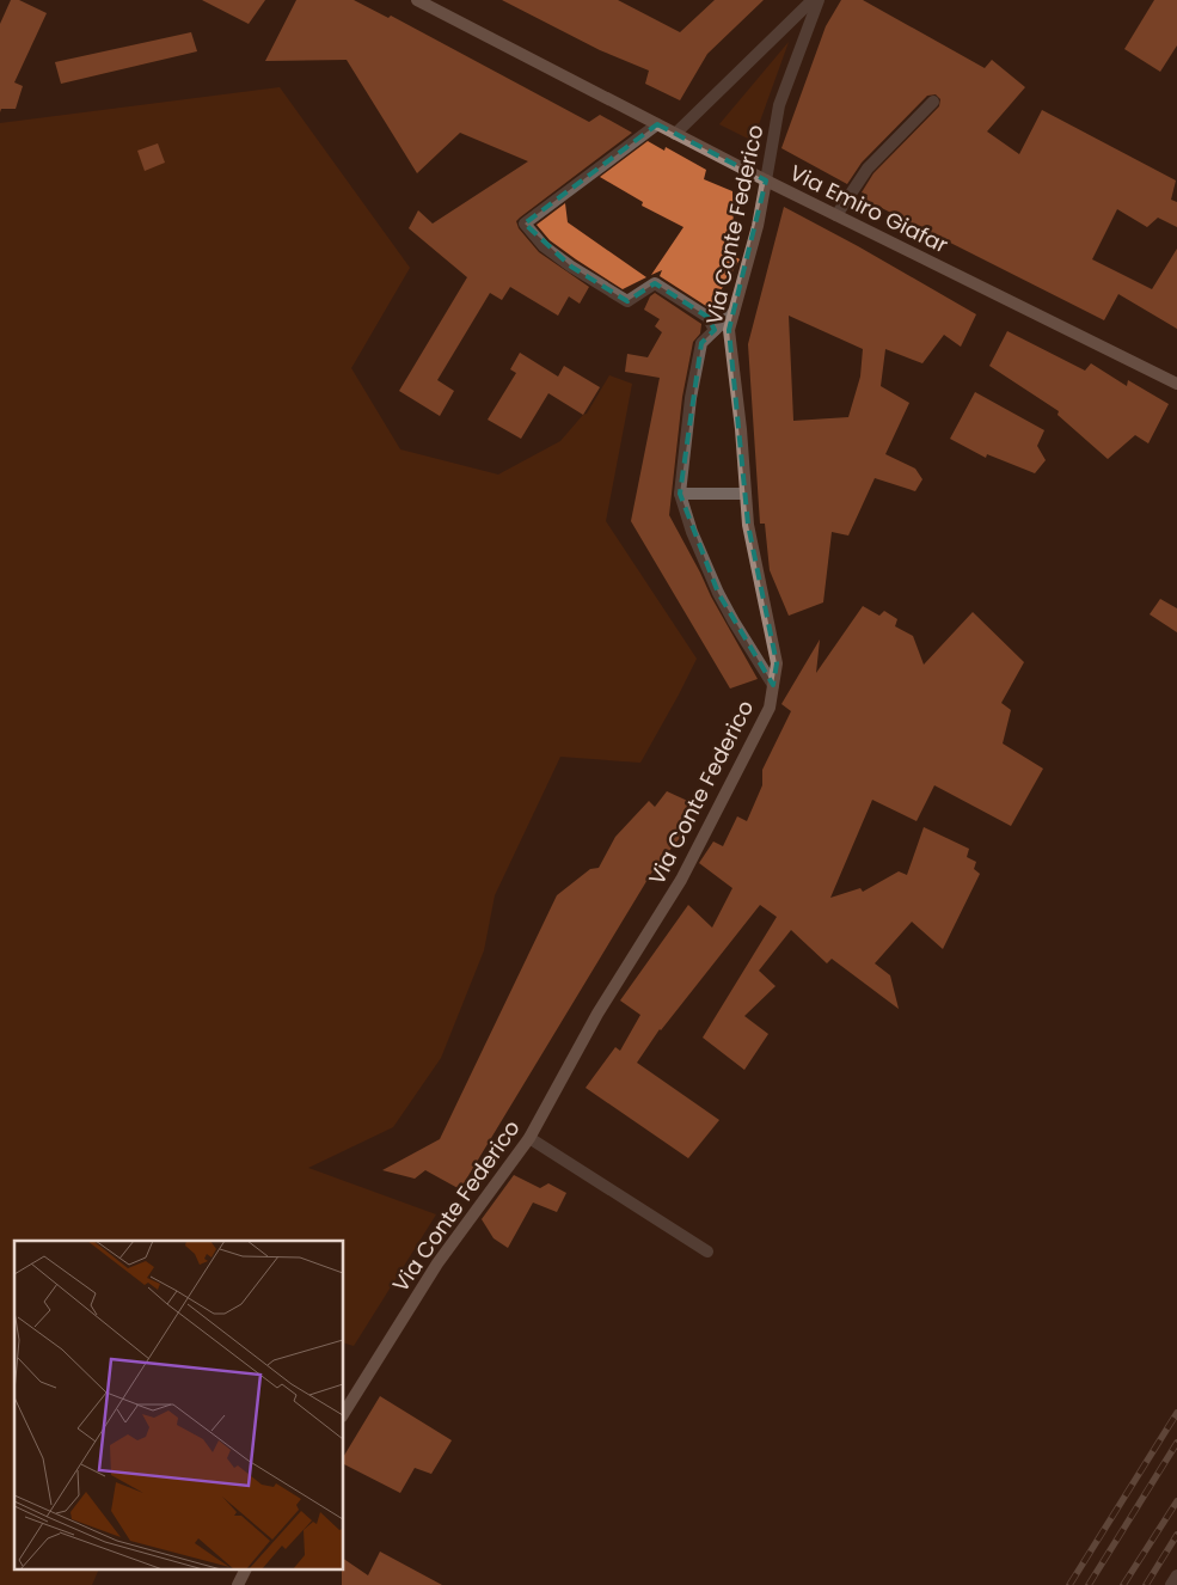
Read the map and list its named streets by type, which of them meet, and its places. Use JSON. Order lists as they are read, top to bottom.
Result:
{
  "streets": {
    "street": ["Via Emiro Giafar", "Via Conte Federico"]
  },
  "crossings": [
    ["Via Emiro Giafar", "Via Conte Federico"]
  ]
}
